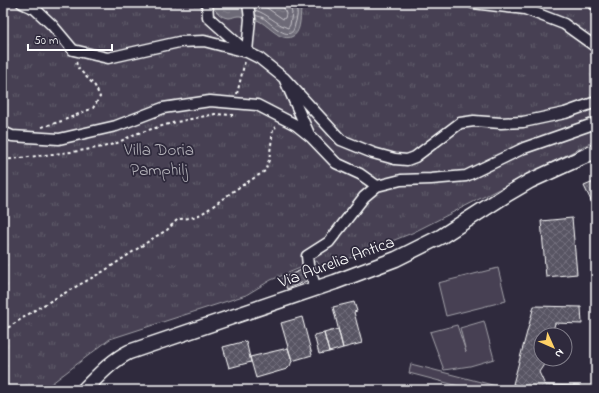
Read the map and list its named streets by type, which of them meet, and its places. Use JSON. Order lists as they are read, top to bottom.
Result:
{
  "streets": {
    "street": ["Via Aurelia Antica"]
  },
  "parks": ["Villa Doria Pamphilj"],
  "scale_bar": "50 m",
  "north": "bottom right"
}
